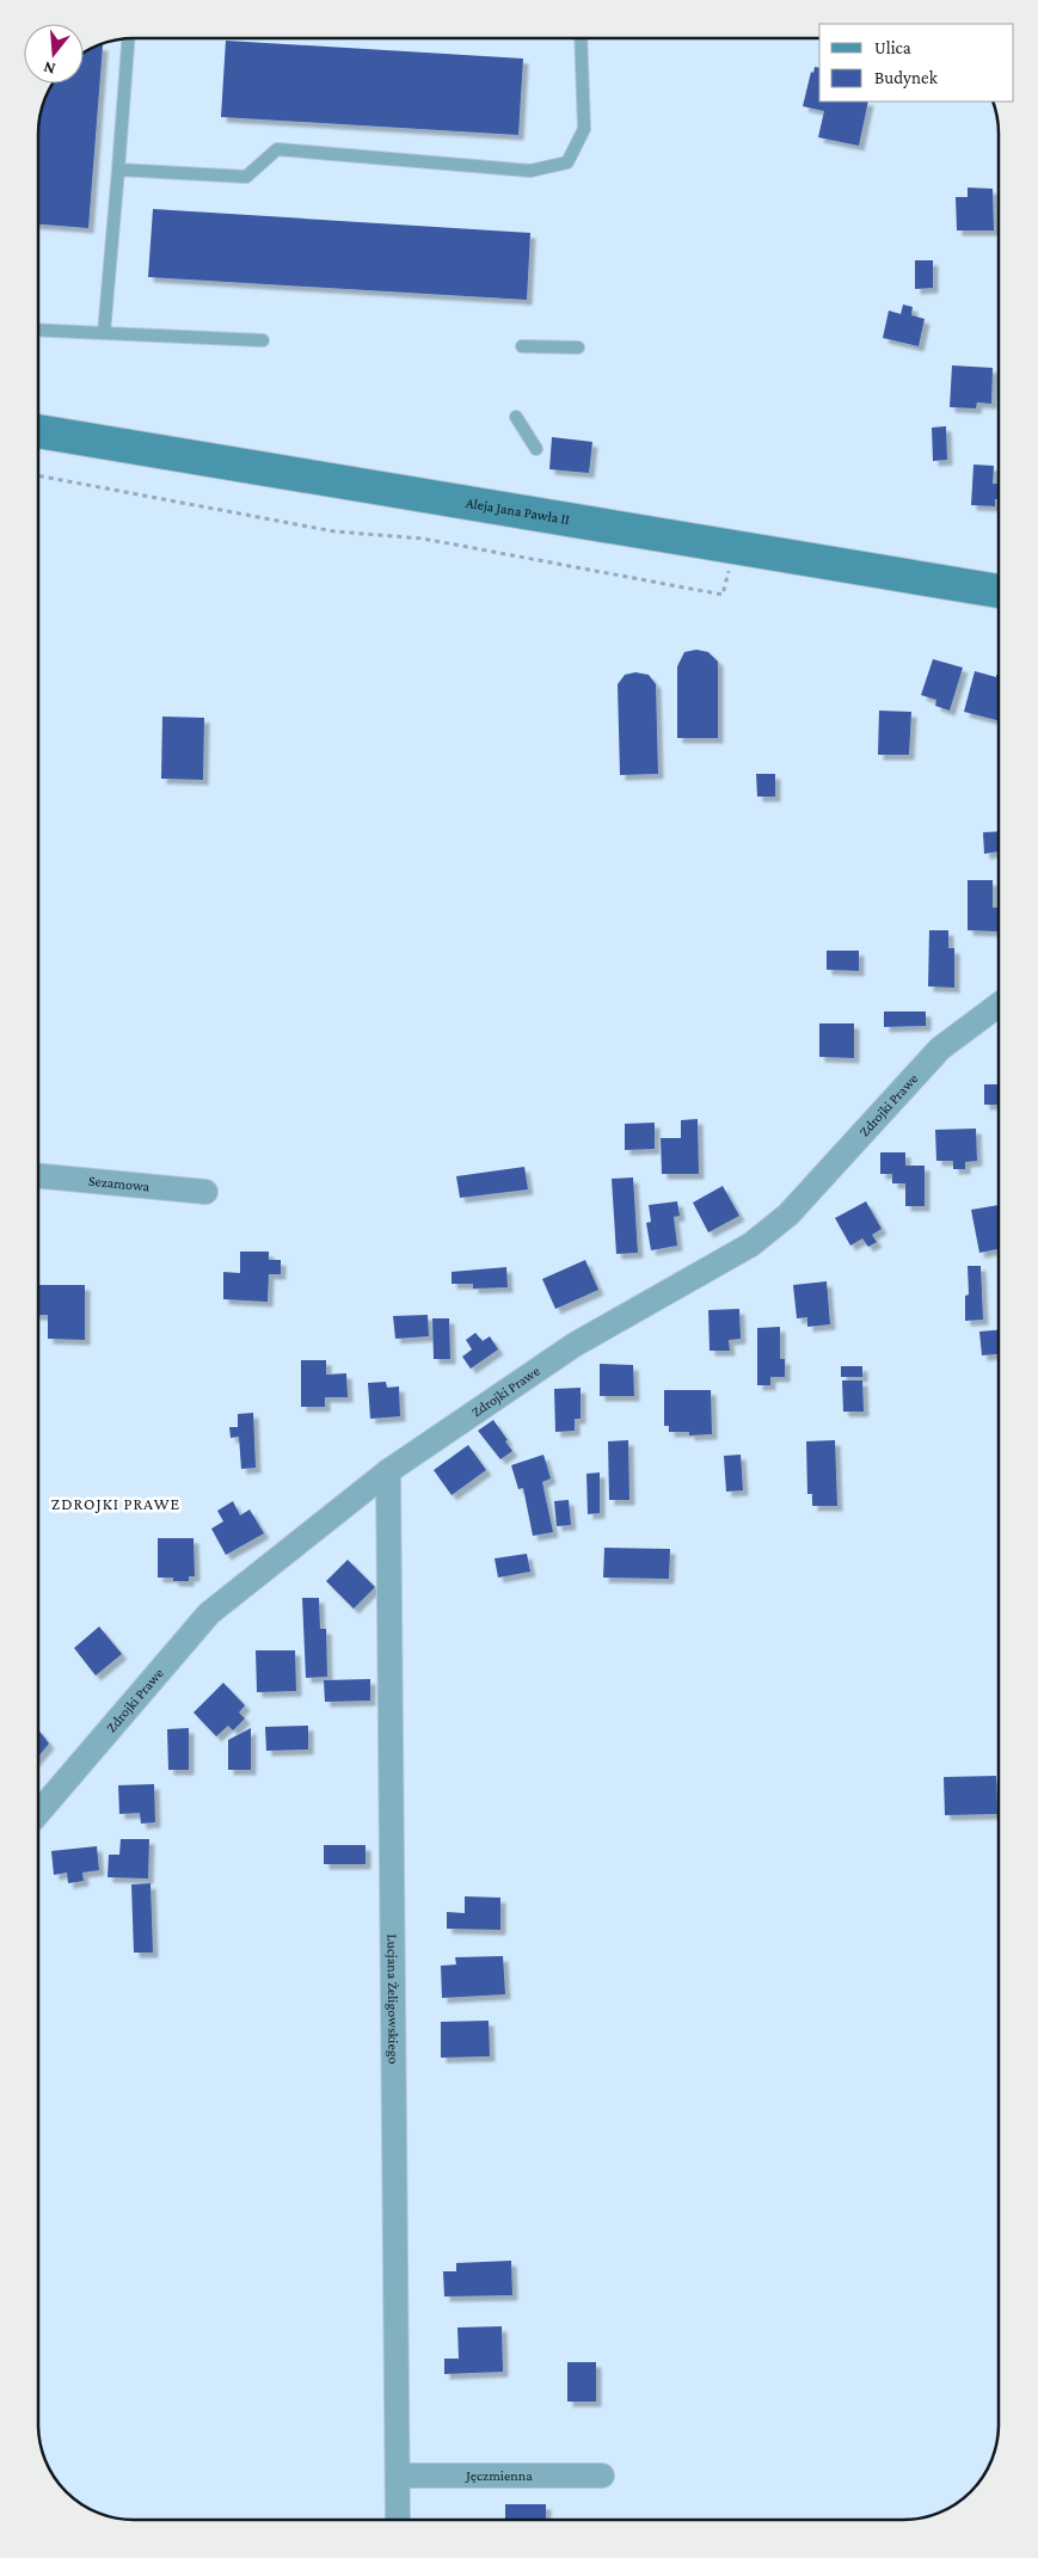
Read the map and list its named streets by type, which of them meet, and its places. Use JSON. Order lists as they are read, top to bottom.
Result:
{
  "streets": {
    "main road": ["Aleja Jana Pawła II"],
    "street": [
      "Zdrojki Prawe",
      "Sezamowa",
      "Lucjana Żeligowskiego",
      "Jęczmienna"
    ]
  },
  "crossings": [
    ["Zdrojki Prawe", "Lucjana Żeligowskiego"],
    ["Lucjana Żeligowskiego", "Jęczmienna"]
  ],
  "districts": ["ZDROJKI PRAWE"],
  "legend": ["Ulica", "Budynek"],
  "north": "bottom"
}
